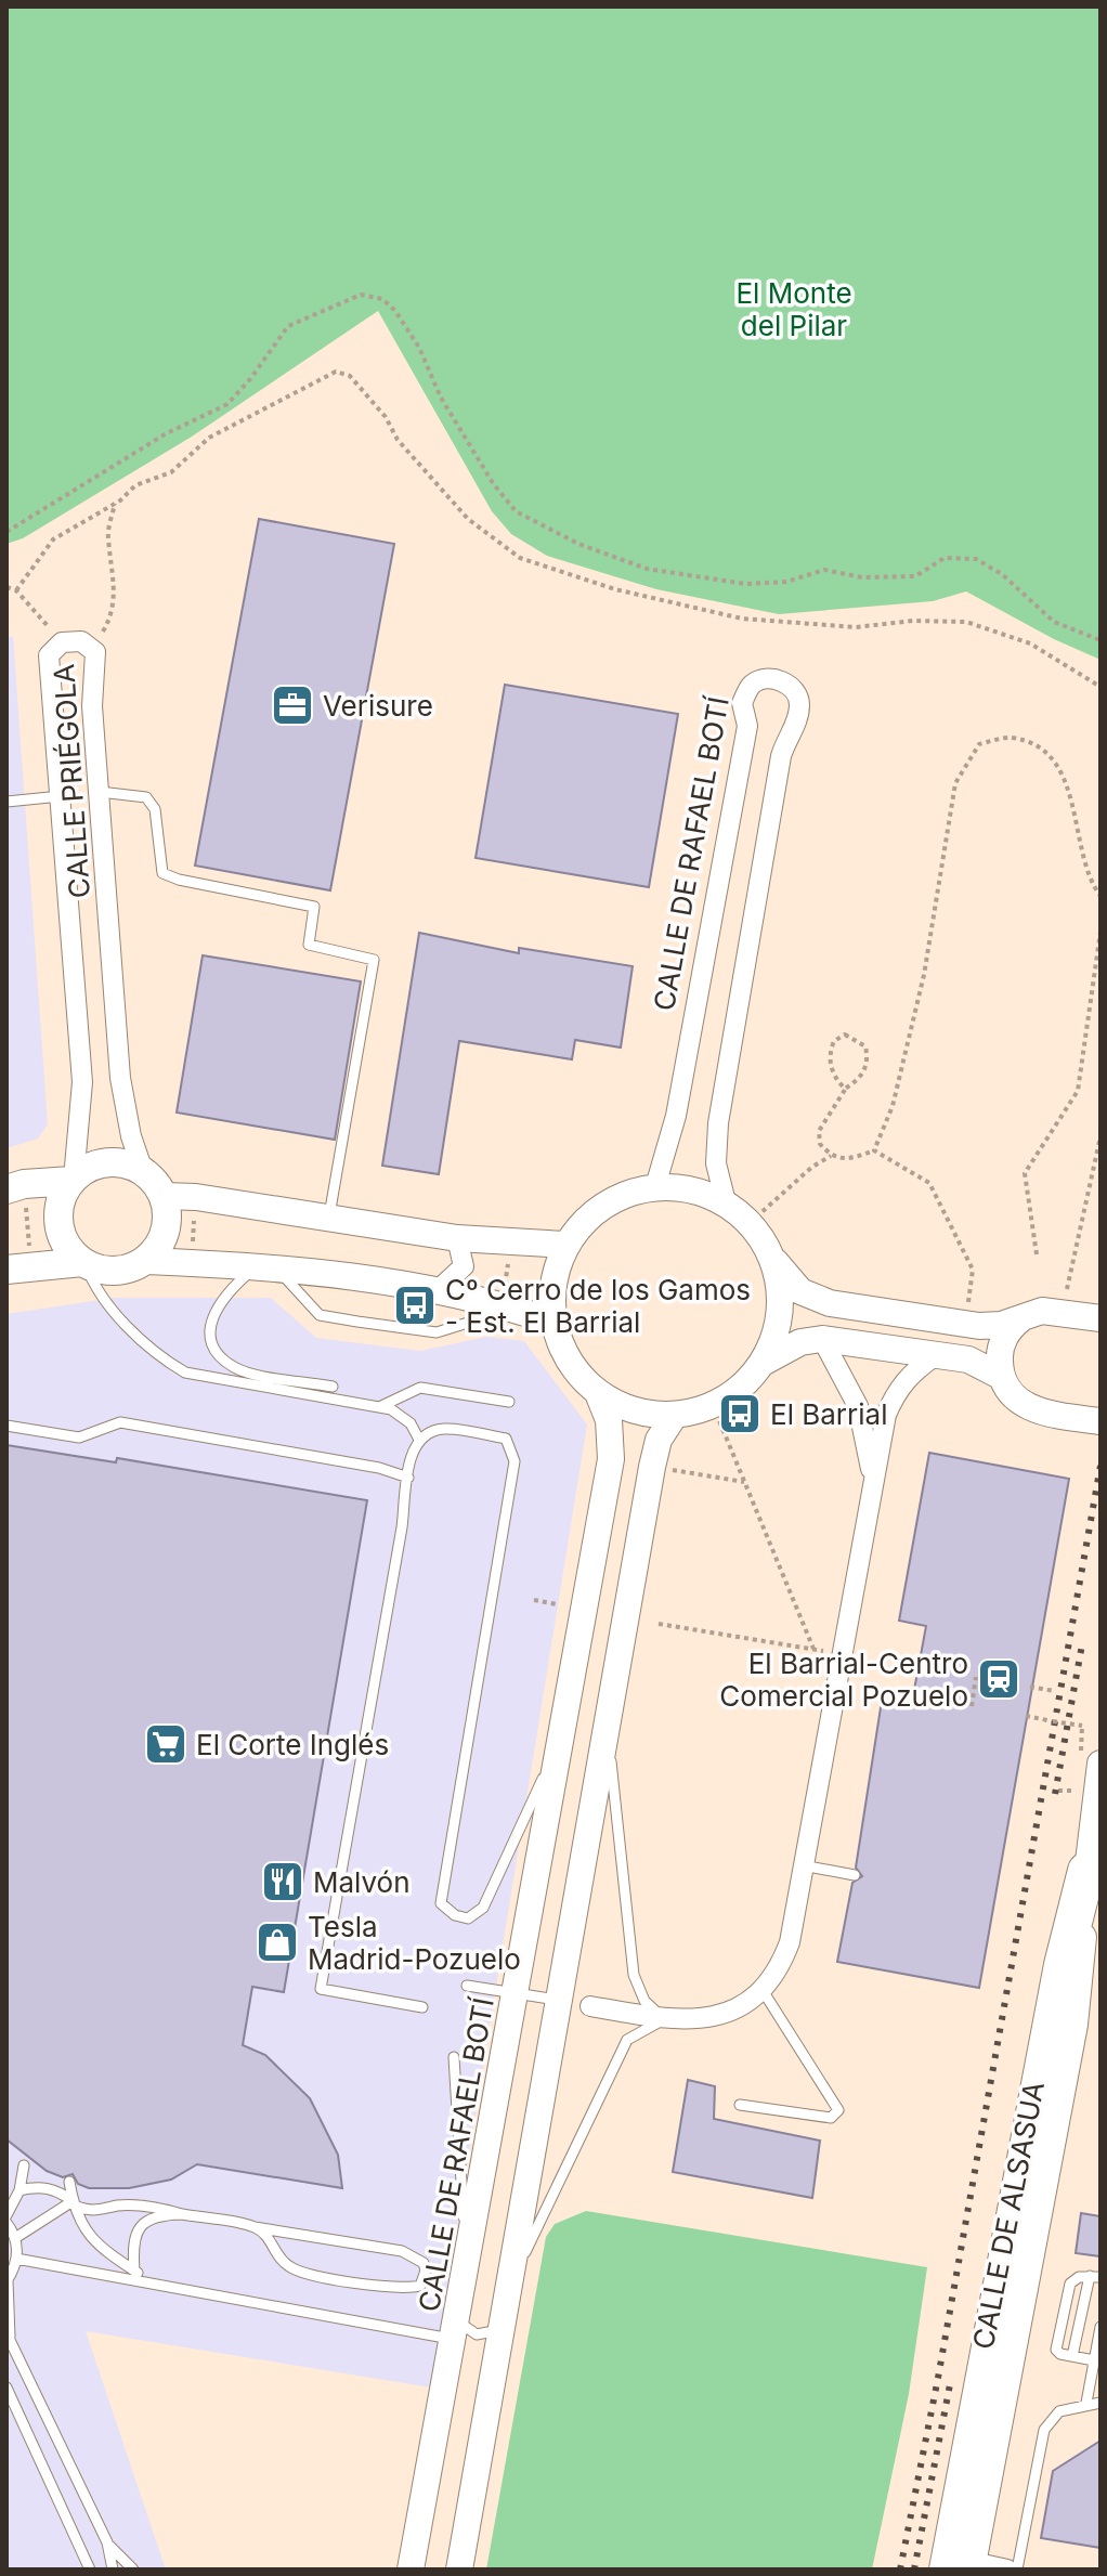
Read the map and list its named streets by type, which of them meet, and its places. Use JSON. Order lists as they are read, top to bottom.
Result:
{
  "streets": {
    "street": ["CALLE PRIÉGOLA", "CALLE DE RAFAEL BOTÍ"]
  },
  "parks": ["El Monte del Pilar"],
  "places": {
    "office": ["Verisure"],
    "bus stop": ["Cº Cerro de los Gamos - Est. El Barrial", "El Barrial"],
    "station": ["El Barrial-Centro Comercial Pozuelo"],
    "supermarket": ["El Corte Inglés"],
    "restaurant": ["Malvón"],
    "shop": ["Tesla Madrid-Pozuelo"]
  }
}
